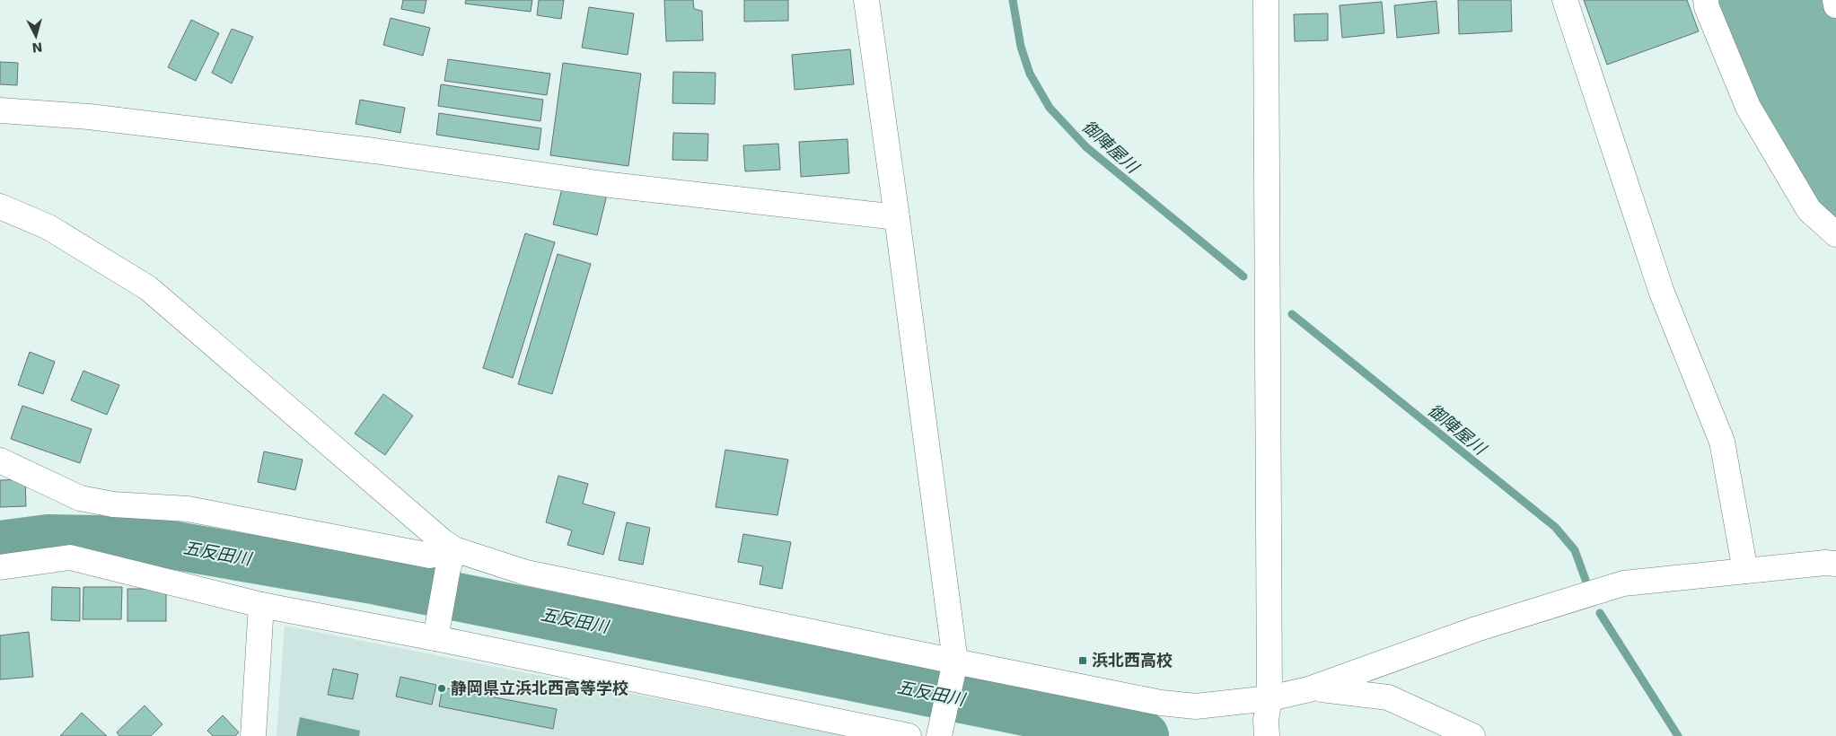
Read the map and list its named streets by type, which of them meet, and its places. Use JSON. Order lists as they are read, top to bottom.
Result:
{
  "water": ["御陣屋川", "五反田川"],
  "places": {
    "transit": ["浜北西高校"],
    "other": ["静岡県立浜北西高等学校"]
  },
  "north": "bottom"
}
